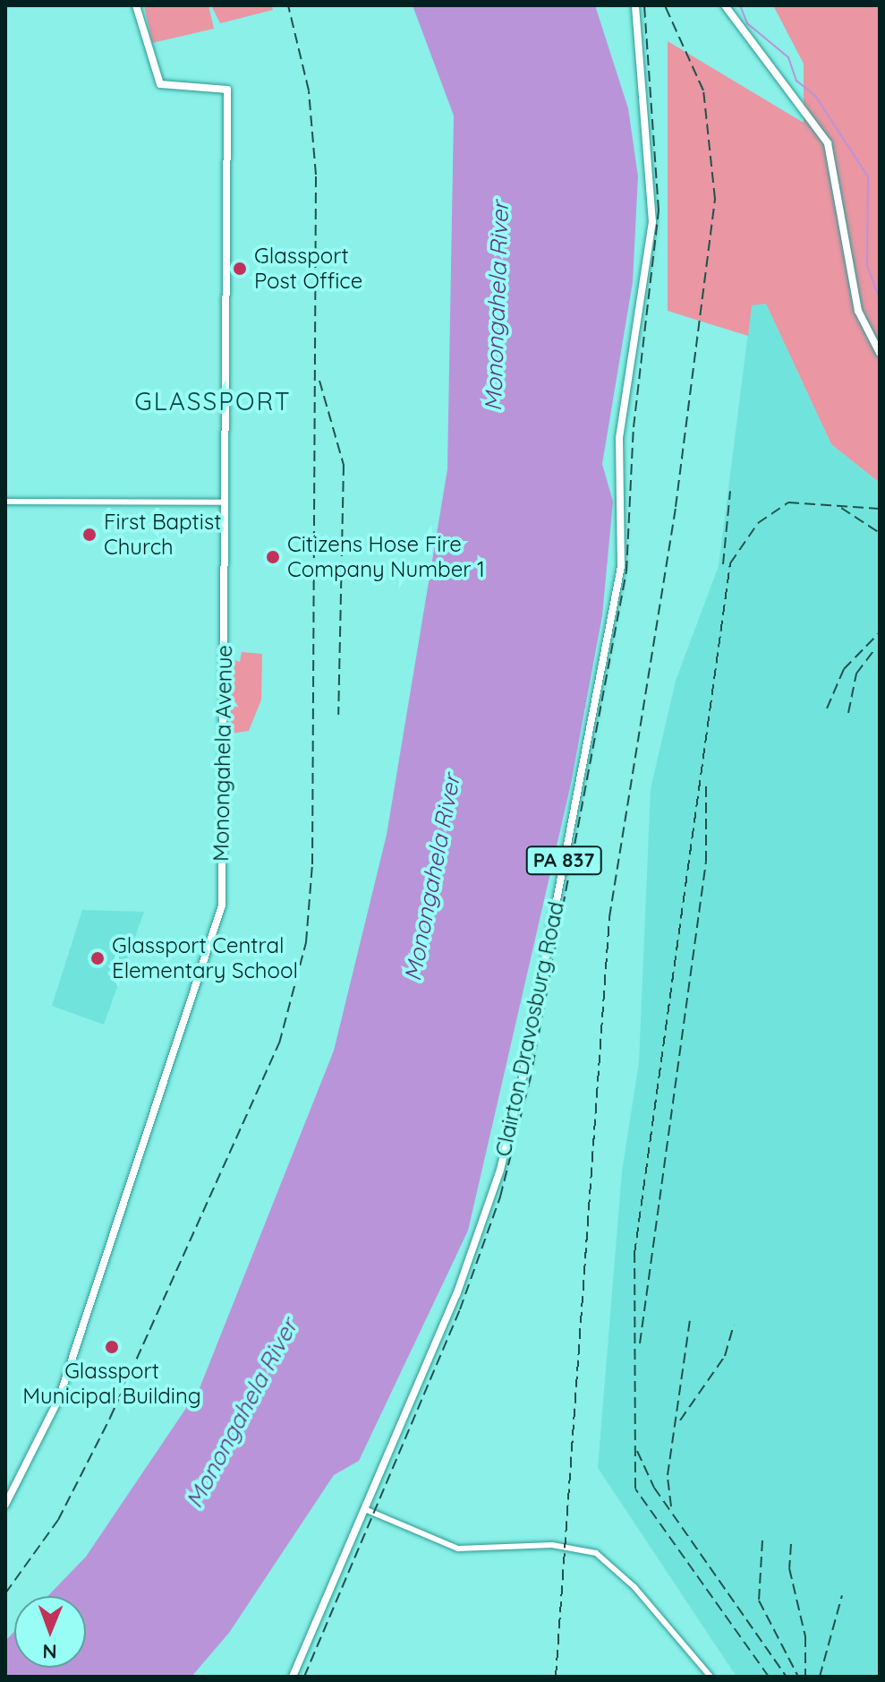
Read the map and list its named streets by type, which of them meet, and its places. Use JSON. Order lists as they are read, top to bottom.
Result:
{
  "streets": {
    "main road": ["Monongahela Avenue", "PA 837", "Clairton Dravosburg Road"]
  },
  "districts": ["GLASSPORT"],
  "water": ["Monongahela River"],
  "places": [
    "Glassport Post Office",
    "First Baptist Church",
    "Citizens Hose Fire Company Number 1",
    "Glassport Central Elementary School",
    "Glassport Municipal Building"
  ],
  "north": "bottom"
}
